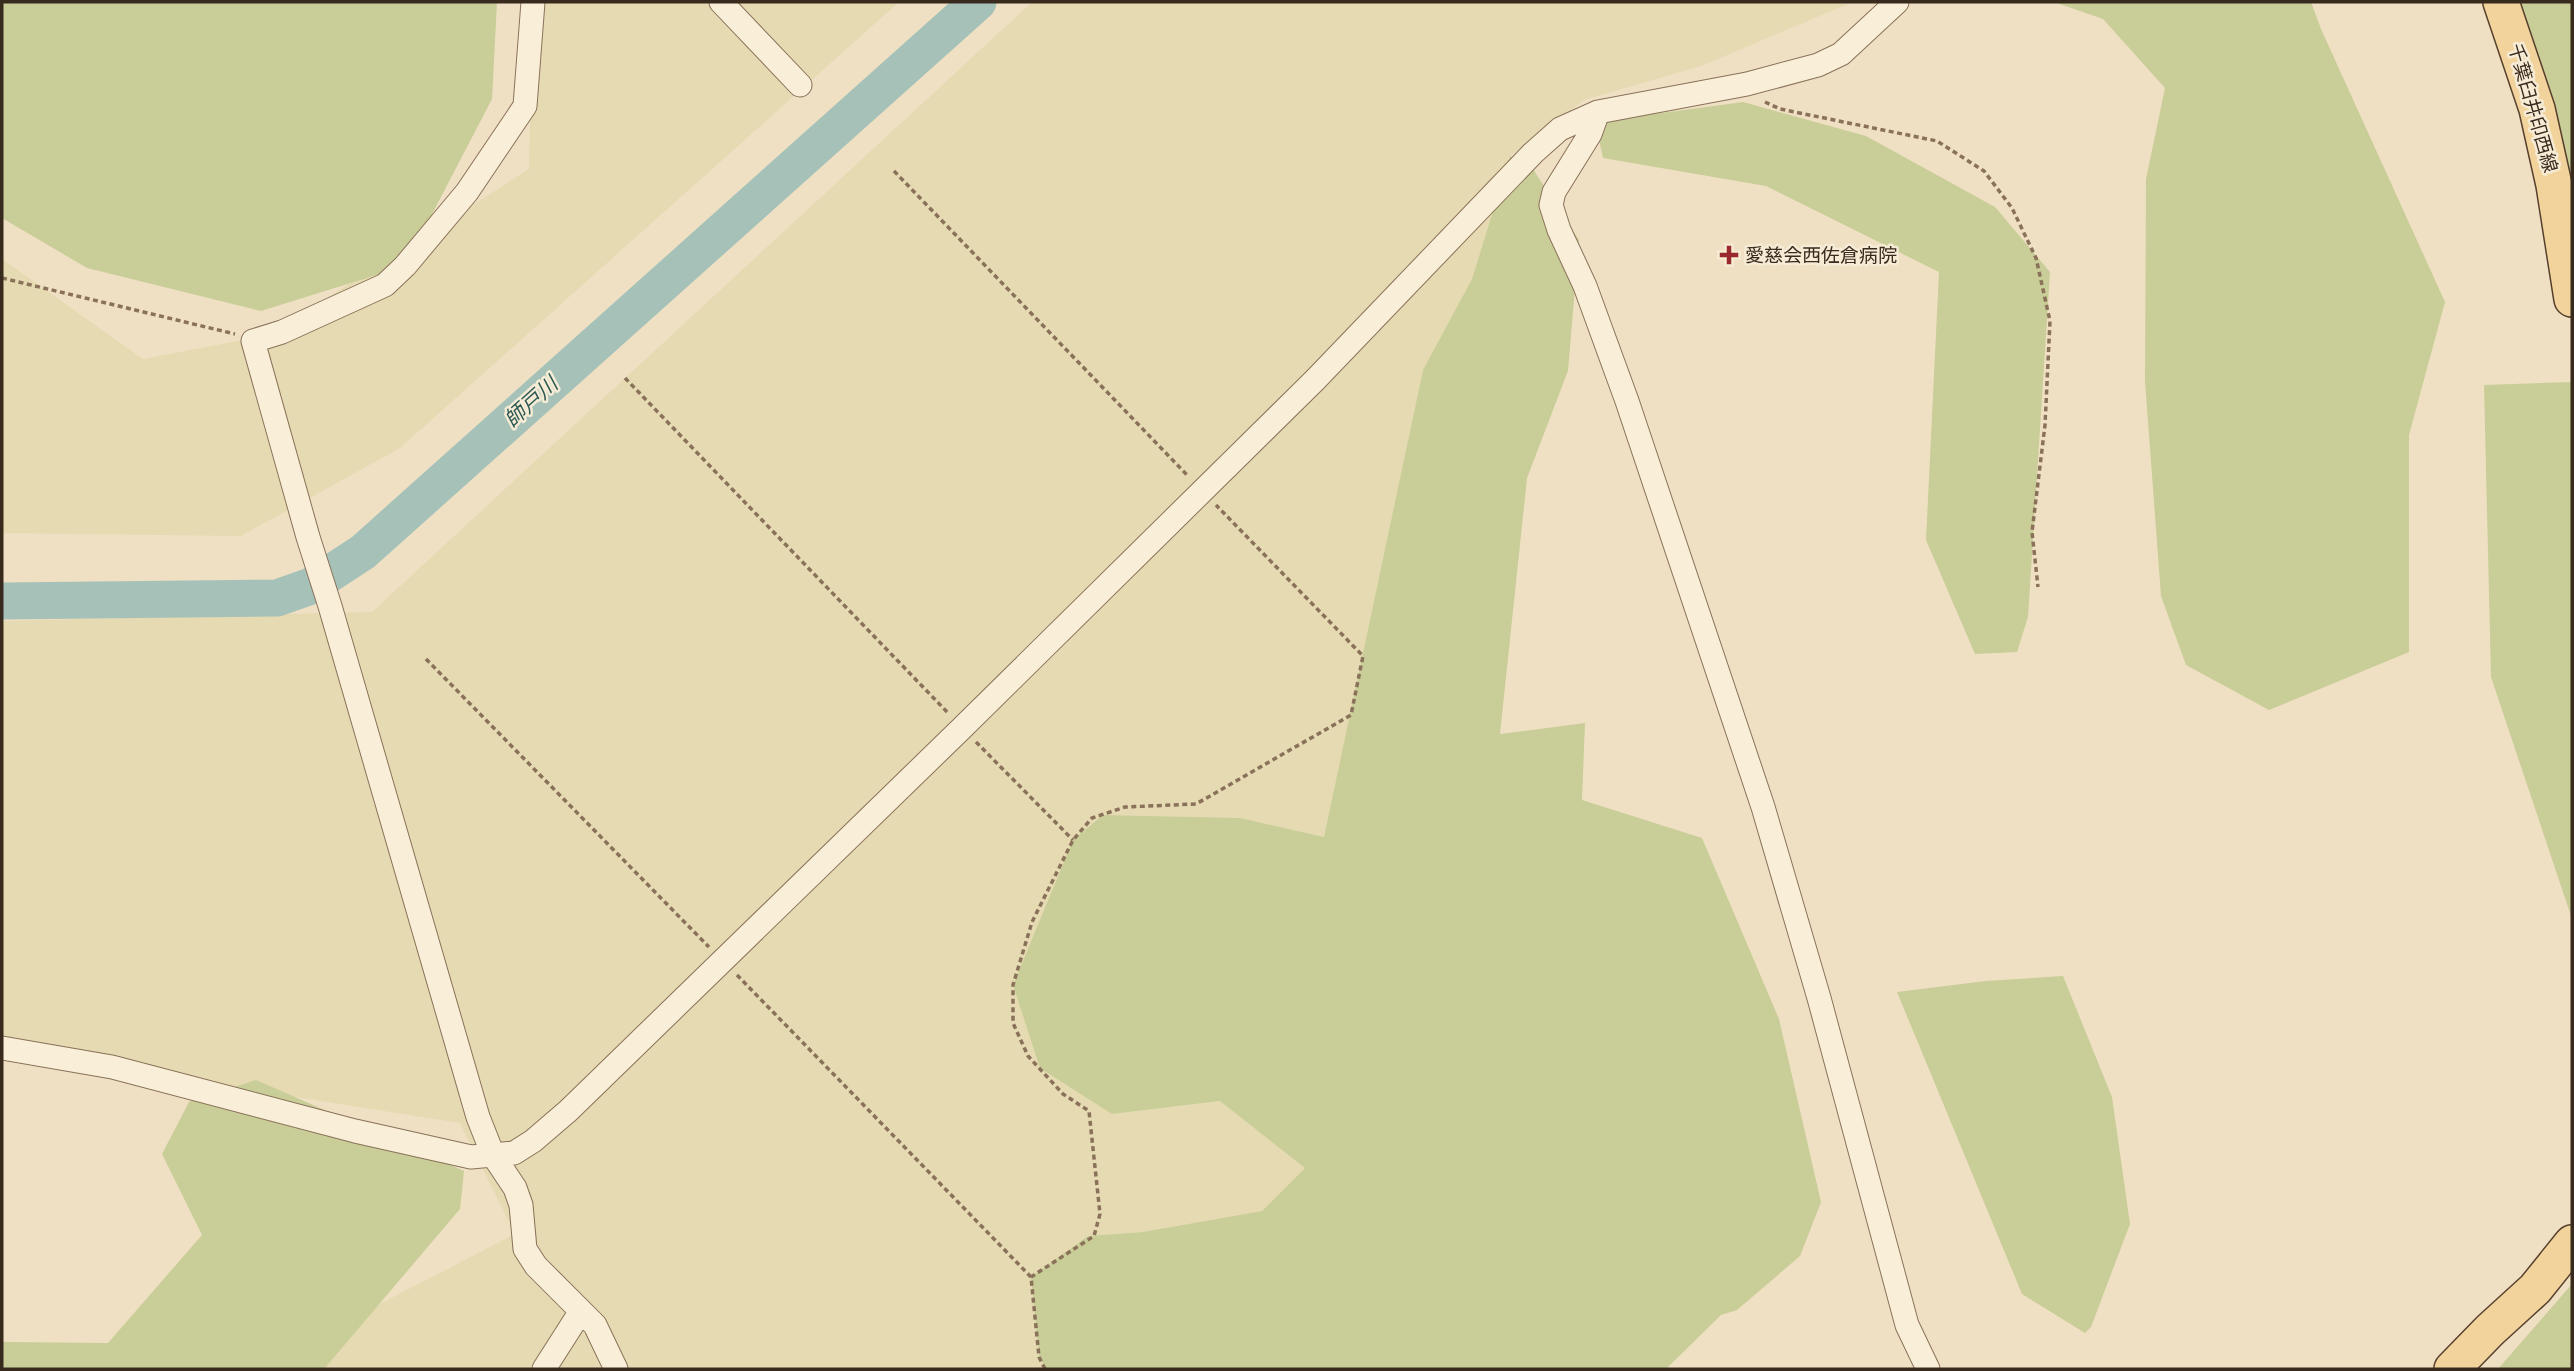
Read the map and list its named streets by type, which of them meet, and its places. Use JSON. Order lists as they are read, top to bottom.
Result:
{
  "streets": {
    "main road": ["千葉臼井印西線"]
  },
  "water": ["師戸川"],
  "places": {
    "health": ["愛慈会西佐倉病院"]
  }
}
